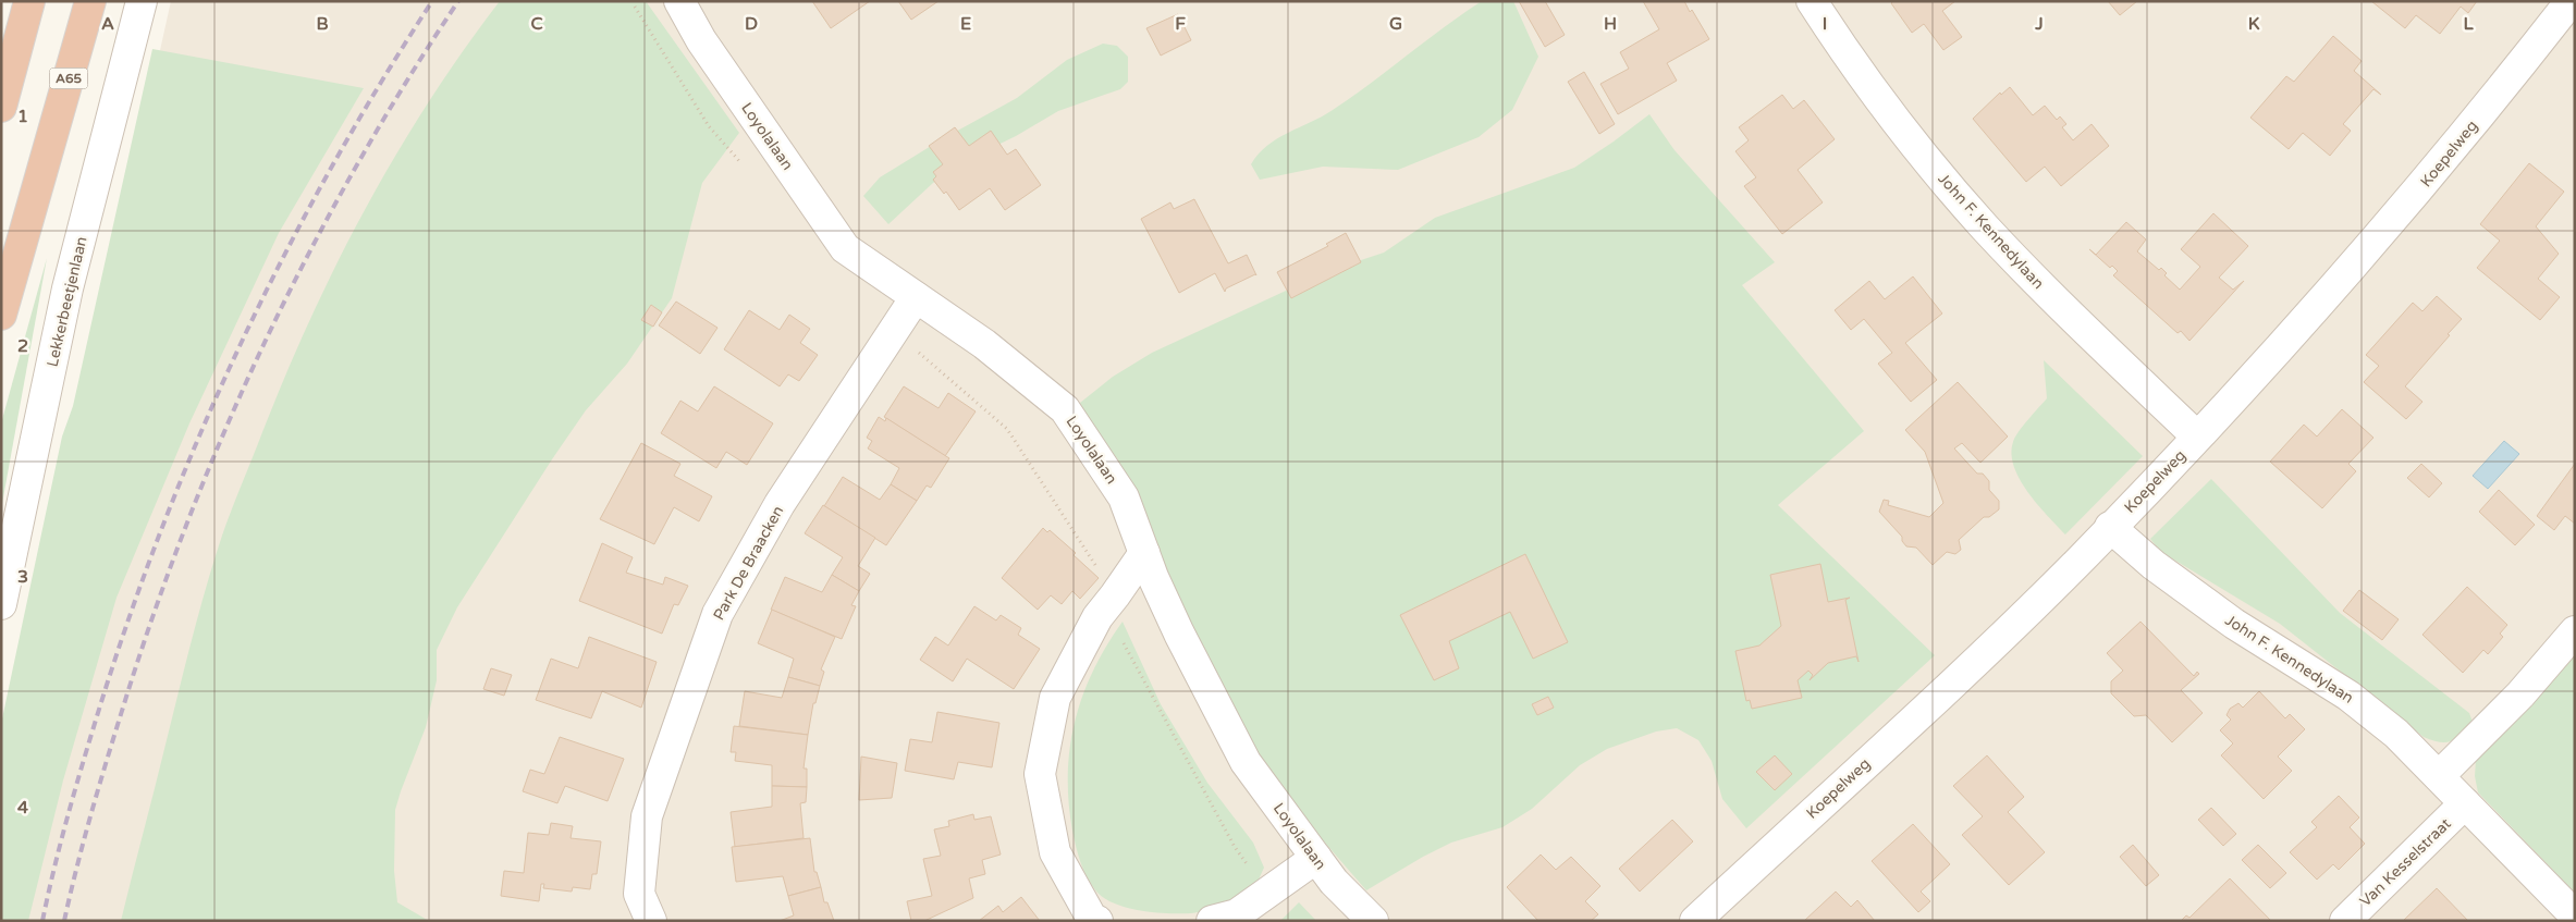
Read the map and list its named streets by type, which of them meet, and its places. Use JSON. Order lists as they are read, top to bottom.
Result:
{
  "streets": {
    "highway": ["A65"],
    "street": [
      "Loyolalaan",
      "Koepelweg",
      "John F. Kennedylaan",
      "Lekkerbeetjenlaan",
      "Park De Braacken",
      "Van Kesselstraat"
    ]
  },
  "crossings": [
    ["Loyolalaan", "Park De Braacken"],
    ["Koepelweg", "John F. Kennedylaan"],
    ["John F. Kennedylaan", "Van Kesselstraat"]
  ],
  "grid": {
    "columns": [
      "A",
      "B",
      "C",
      "D",
      "E",
      "F",
      "G",
      "H",
      "I",
      "J",
      "K",
      "L"
    ],
    "rows": [
      "1",
      "2",
      "3",
      "4"
    ]
  }
}
